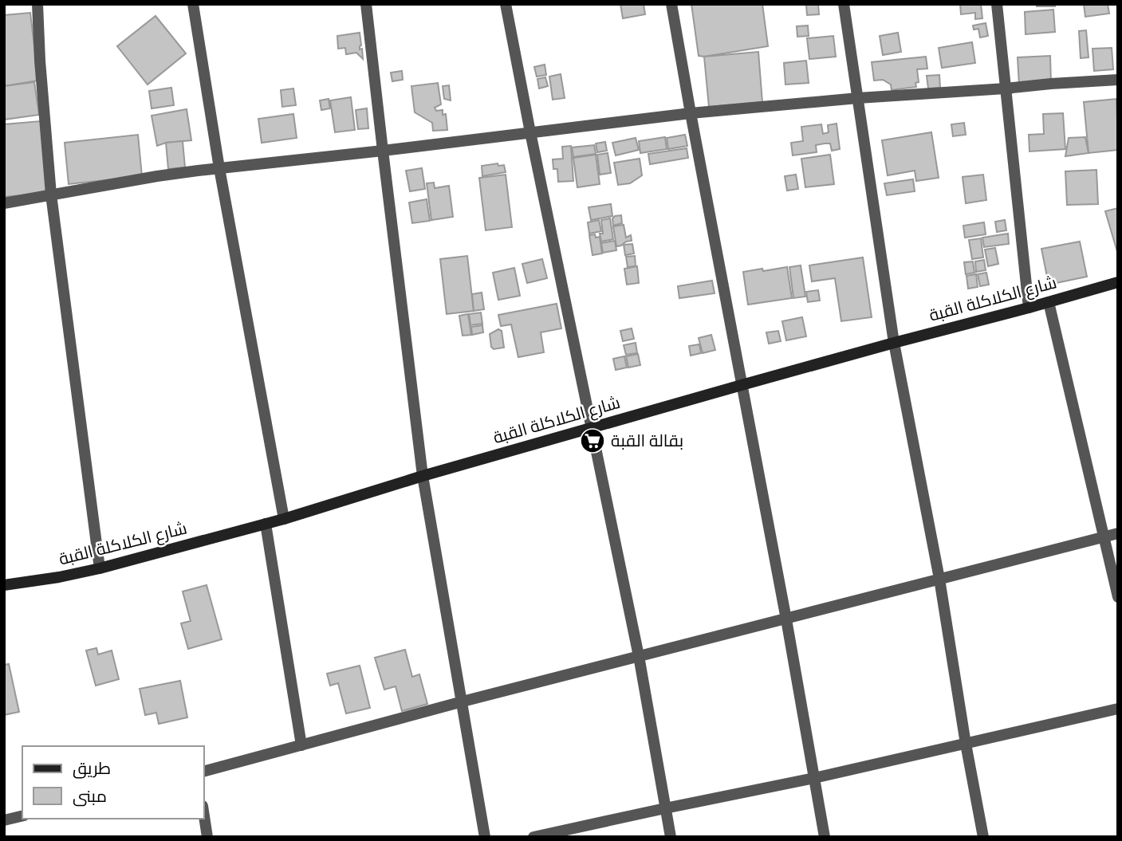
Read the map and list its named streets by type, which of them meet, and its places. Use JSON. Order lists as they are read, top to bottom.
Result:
{
  "streets": {
    "street": ["شارع الكلاكلة القبة"]
  },
  "places": {
    "supermarket": ["بقالة القبة"]
  },
  "legend": ["طريق", "مبنى"]
}
